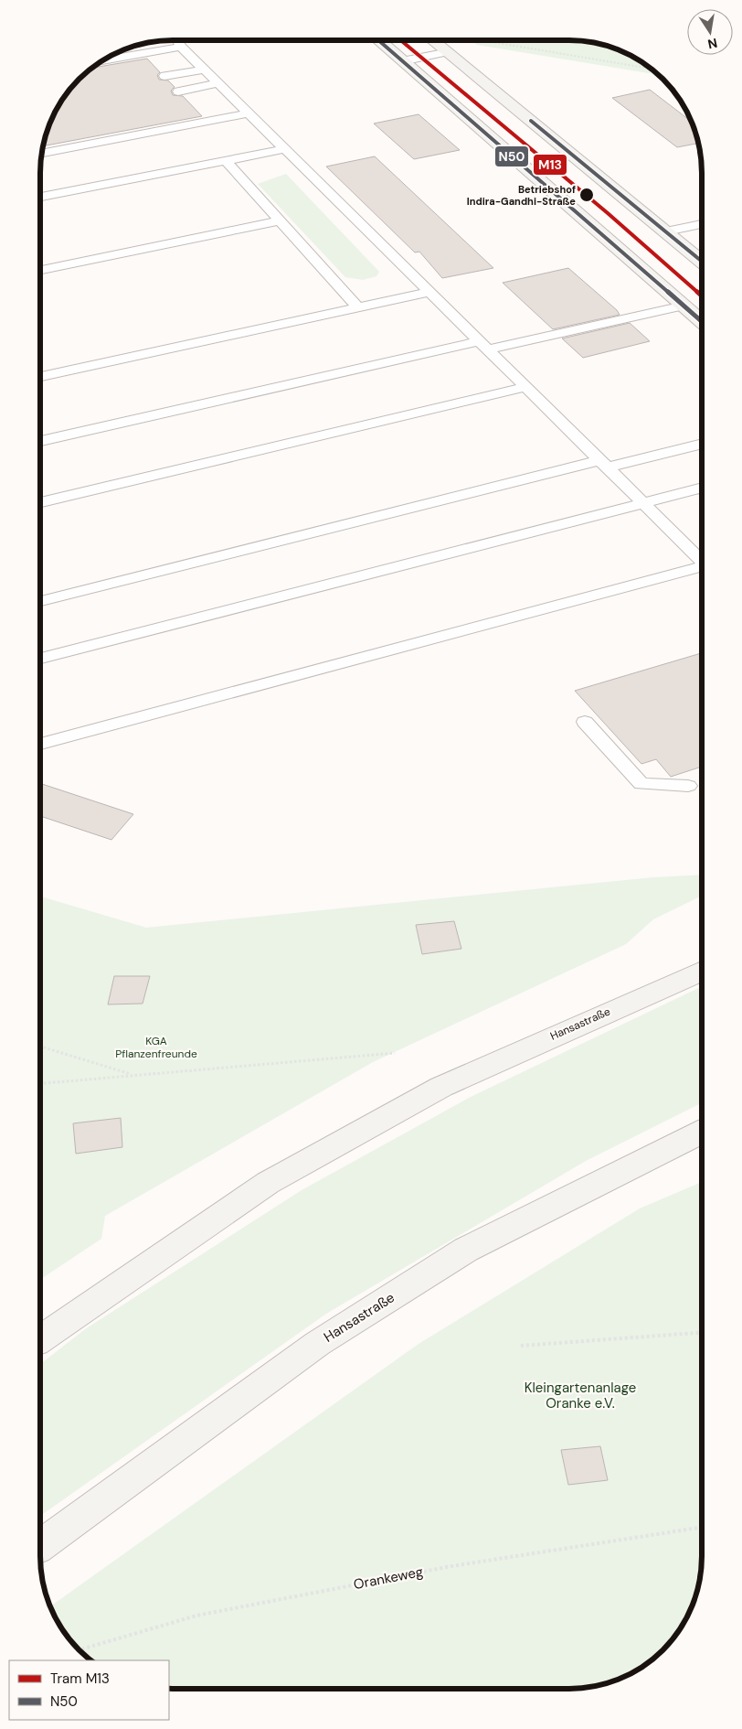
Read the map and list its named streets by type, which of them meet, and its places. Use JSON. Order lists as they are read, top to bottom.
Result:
{
  "streets": {
    "main road": ["Hansastraße"],
    "path": ["Orankeweg"]
  },
  "parks": ["KGA Pflanzenfreunde", "Kleingartenanlage Oranke e.V."],
  "places": ["Betriebshof Indira-Gandhi-Straße"],
  "lines": ["tram line M13", "transit line N50"],
  "legend": ["Tram M13", "N50"],
  "north": "bottom"
}
